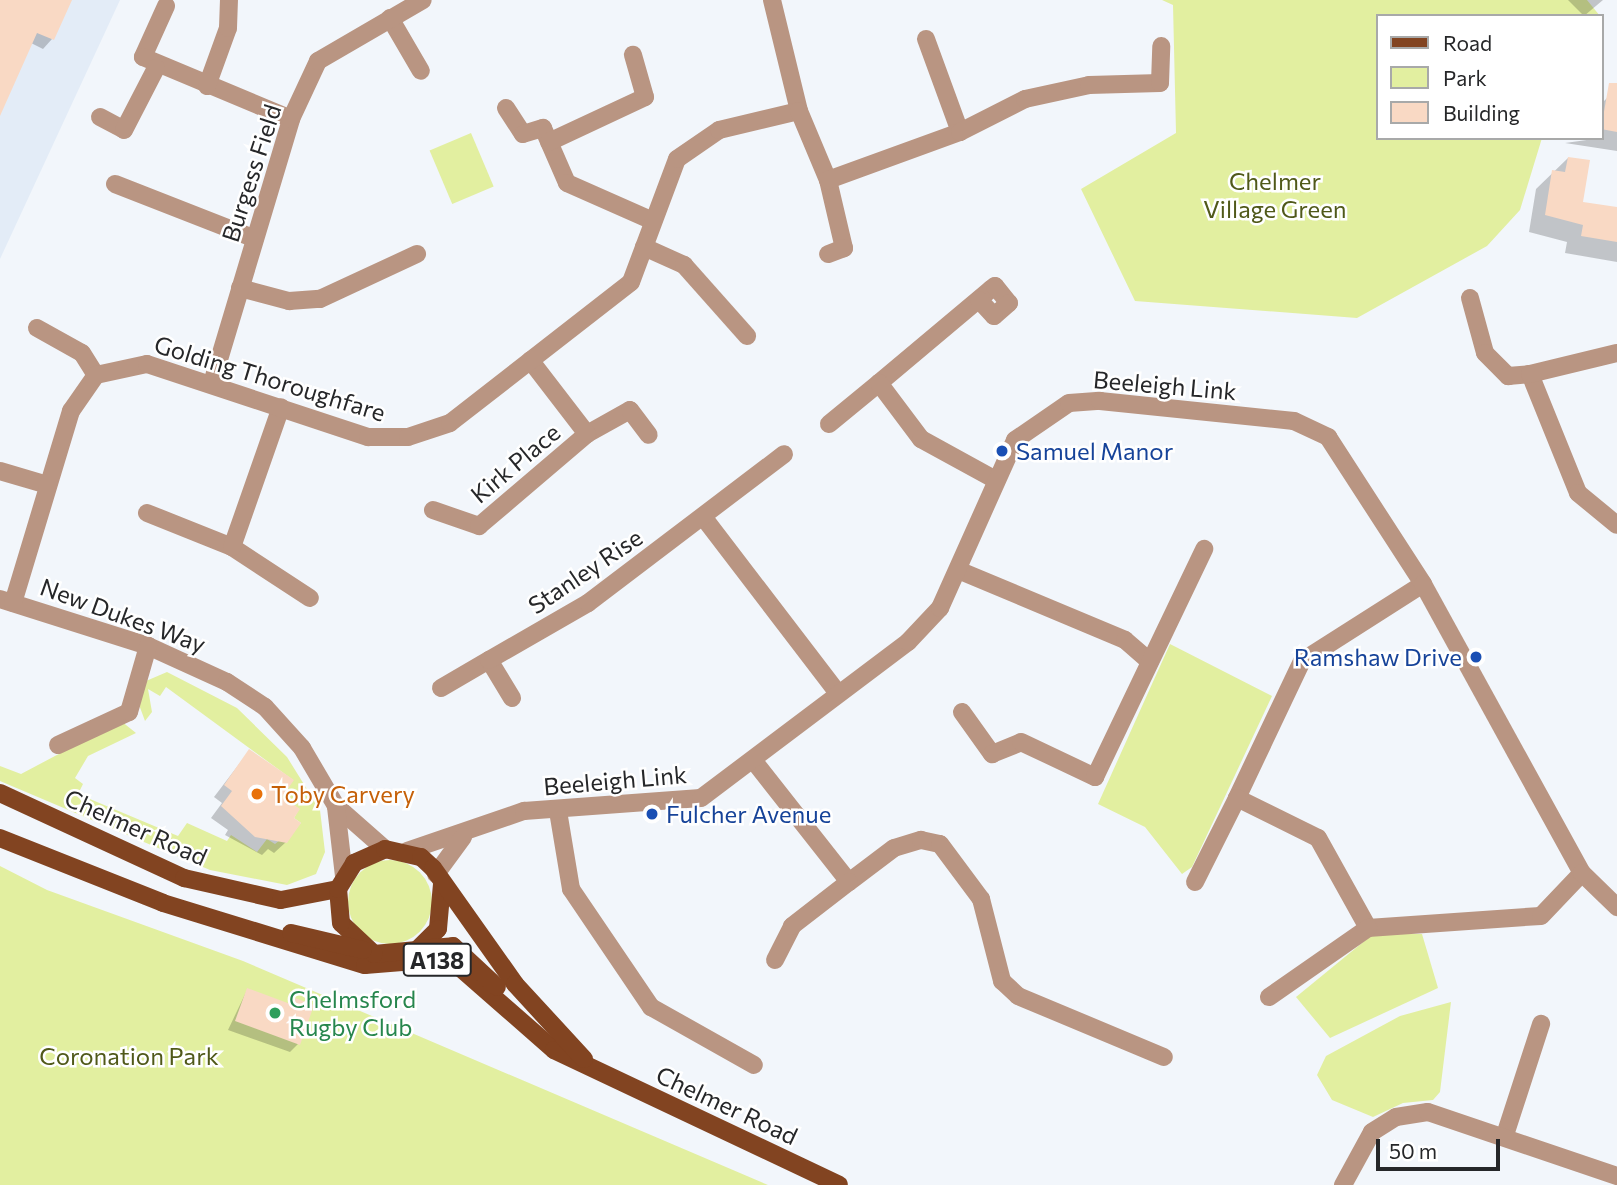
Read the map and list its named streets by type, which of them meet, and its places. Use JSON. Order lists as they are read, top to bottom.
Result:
{
  "streets": {
    "main road": ["Chelmer Road", "A138"],
    "street": [
      "Burgess Field",
      "Golding Thoroughfare",
      "Beeleigh Link",
      "Kirk Place",
      "Stanley Rise",
      "New Dukes Way"
    ]
  },
  "crossings": [
    ["Burgess Field", "Golding Thoroughfare"],
    ["Golding Thoroughfare", "Kirk Place"],
    ["Beeleigh Link", "New Dukes Way"],
    ["Beeleigh Link", "Chelmer Road"],
    ["Beeleigh Link", "A138"],
    ["New Dukes Way", "Chelmer Road"],
    ["New Dukes Way", "A138"],
    ["Chelmer Road", "A138"]
  ],
  "parks": ["Chelmer Village Green", "Coronation Park"],
  "places": [
    "Samuel Manor",
    "Ramshaw Drive",
    "Toby Carvery",
    "Fulcher Avenue",
    "Chelmsford Rugby Club"
  ],
  "legend": ["Road", "Park", "Building"],
  "scale_bar": "50 m"
}
